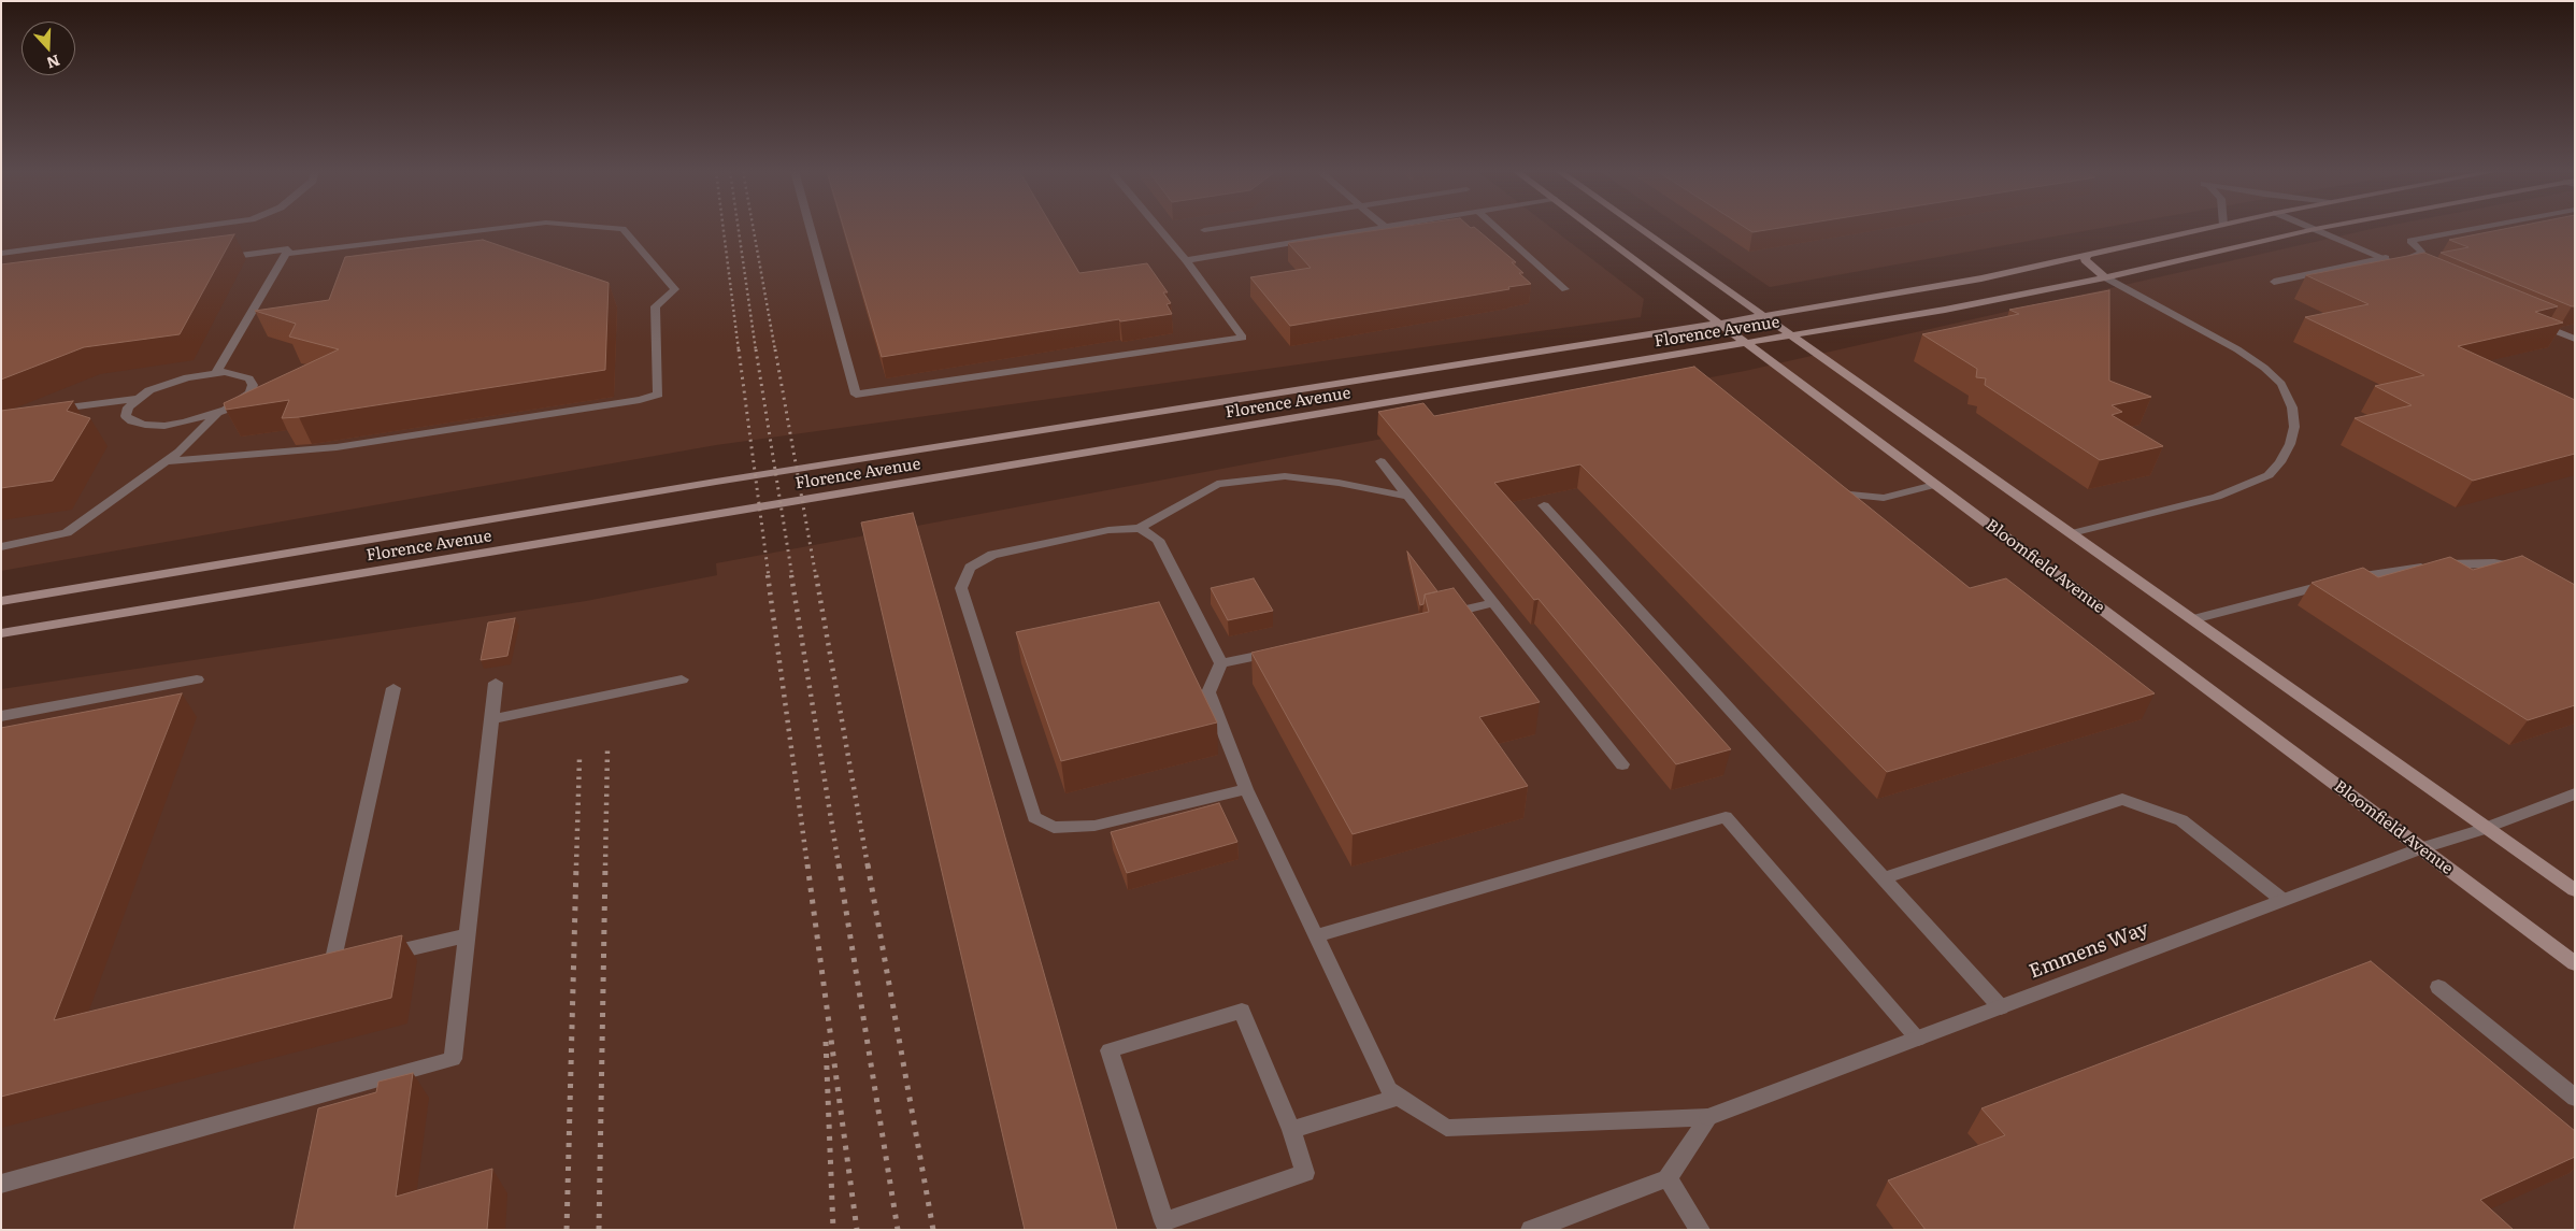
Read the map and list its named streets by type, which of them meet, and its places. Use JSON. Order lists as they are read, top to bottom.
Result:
{
  "streets": {
    "main road": ["Florence Avenue", "Bloomfield Avenue"],
    "street": ["Emmens Way"]
  },
  "crossings": [
    ["Florence Avenue", "Bloomfield Avenue"],
    ["Bloomfield Avenue", "Emmens Way"]
  ],
  "north": "bottom"
}
